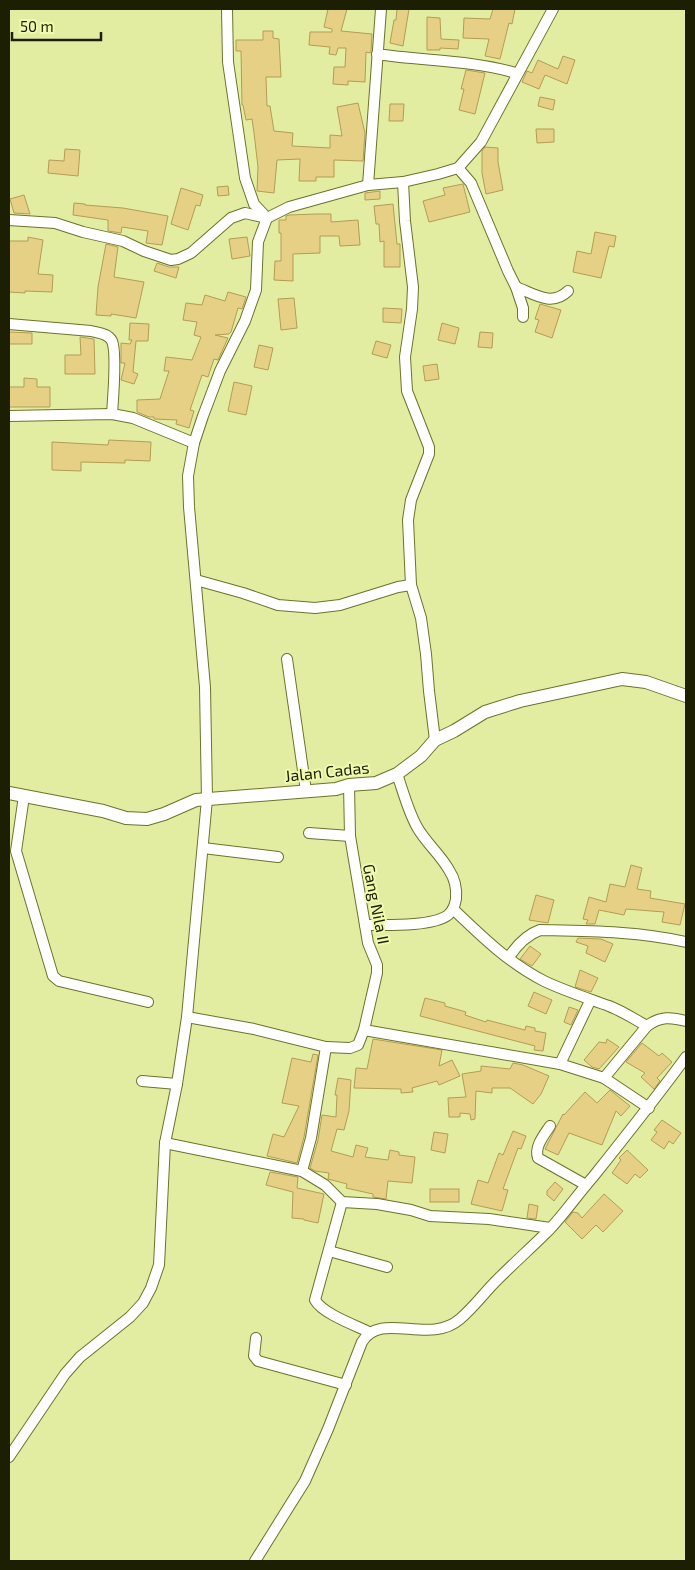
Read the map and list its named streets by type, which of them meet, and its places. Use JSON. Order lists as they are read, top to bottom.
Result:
{
  "streets": {
    "street": ["Jalan Cadas", "Gang Nila II"]
  },
  "crossings": [
    ["Jalan Cadas", "Gang Nila II"]
  ],
  "scale_bar": "50 m"
}
